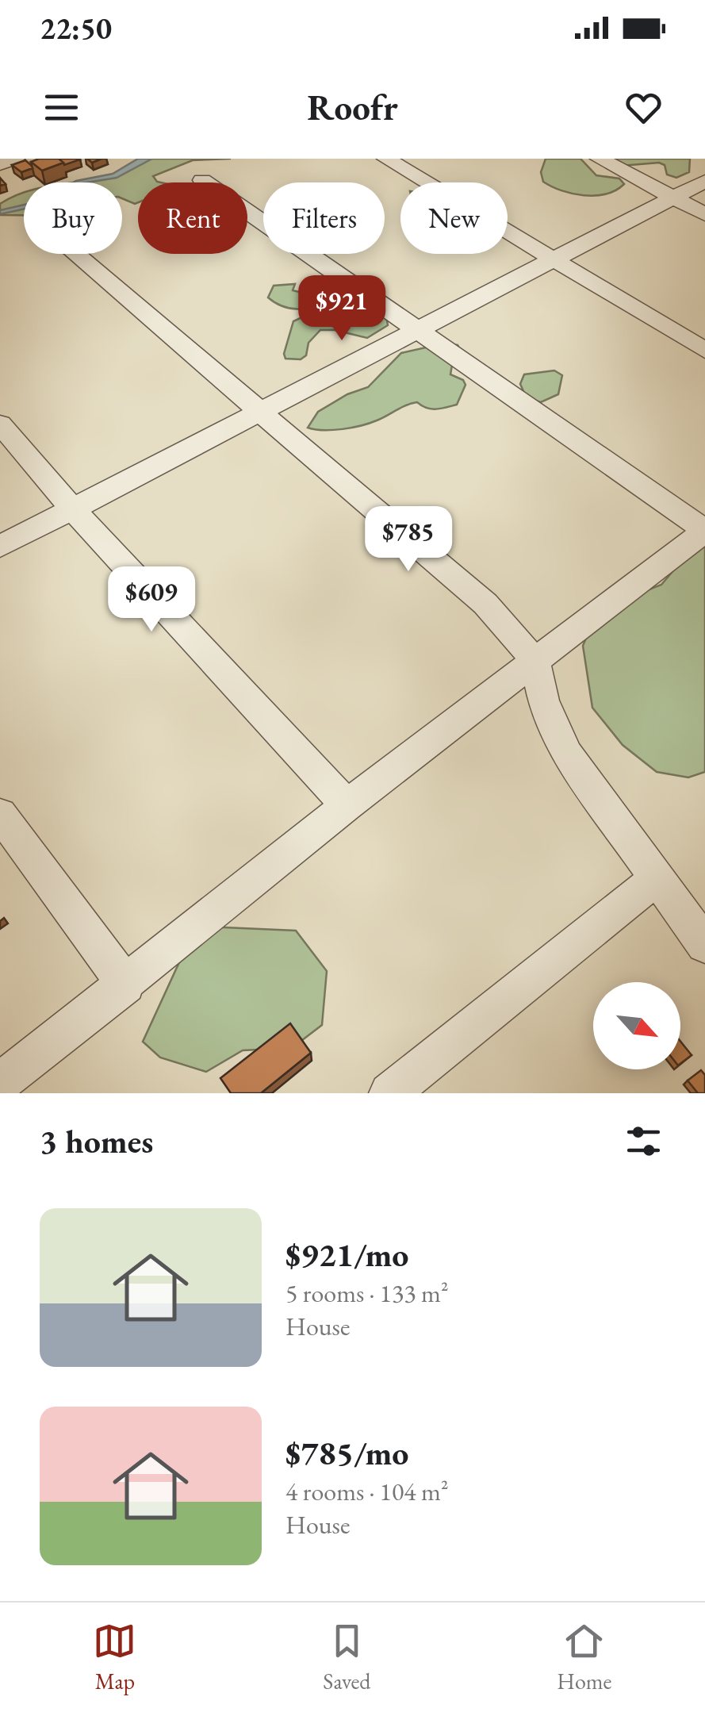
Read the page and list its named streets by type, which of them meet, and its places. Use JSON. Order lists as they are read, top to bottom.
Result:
{
  "north": "bottom right",
  "page": {
    "status": "22:50",
    "header": "Roofr",
    "chip": [
      "Buy",
      "Rent",
      "Filters",
      "New"
    ],
    "price": ["$921", "$785", "$609"],
    "heading": "3 homes",
    "list": [
      {
        "name": "$921/mo",
        "note": "5 rooms · 133 m² · House"
      },
      {
        "name": "$785/mo",
        "note": "4 rooms · 104 m² · House"
      }
    ],
    "tabs": ["Map", "Saved", "Home"]
  }
}
